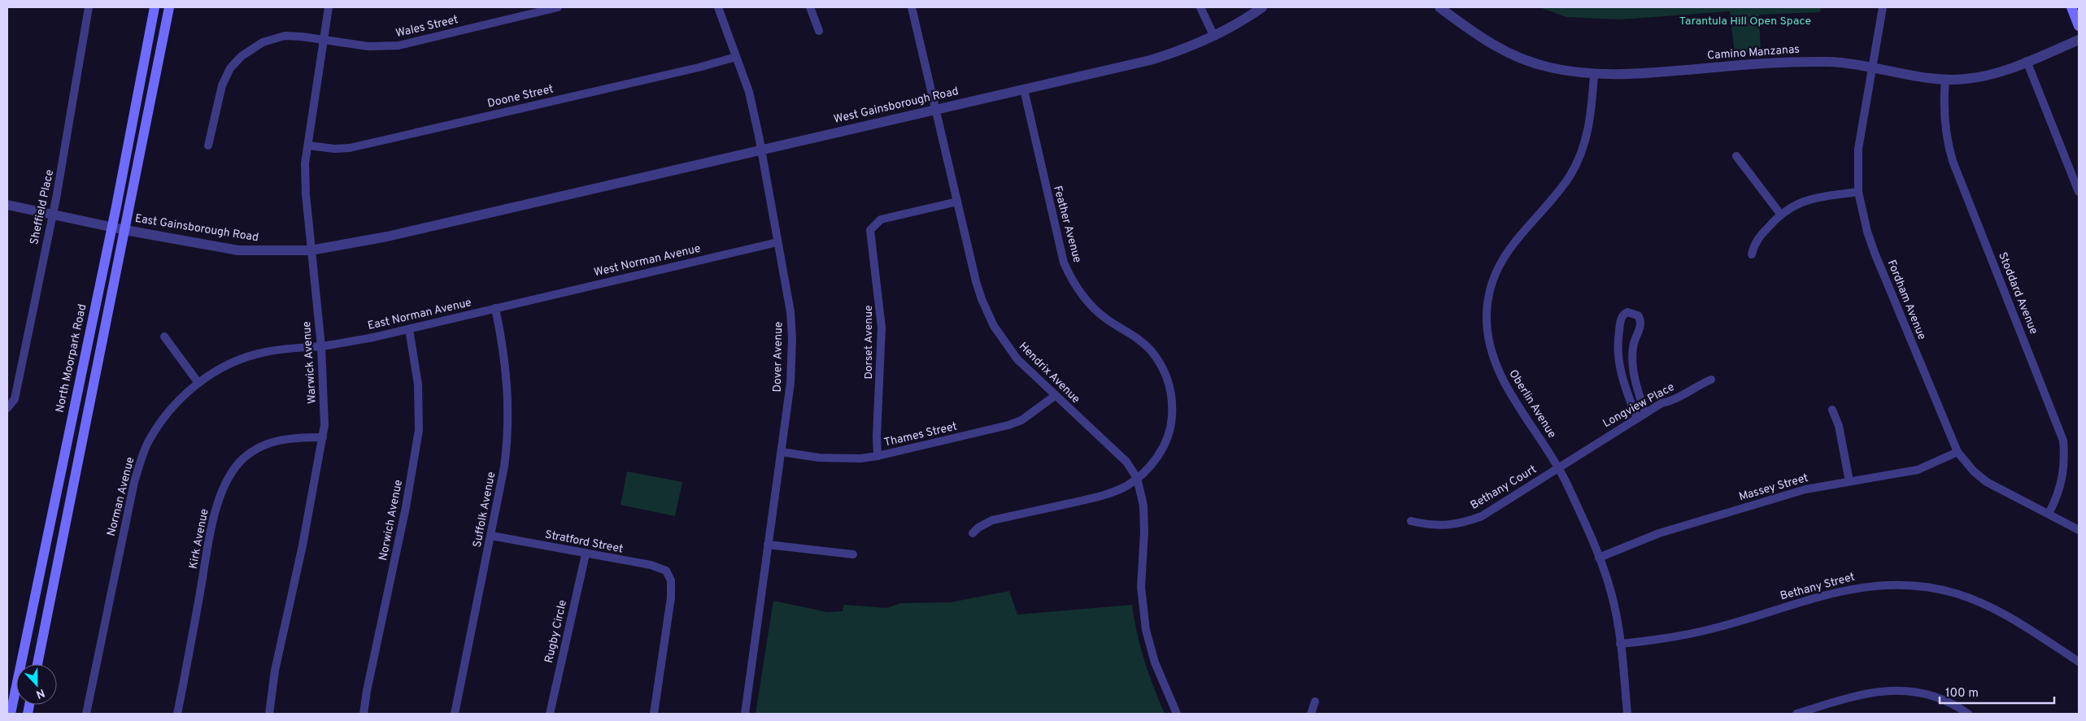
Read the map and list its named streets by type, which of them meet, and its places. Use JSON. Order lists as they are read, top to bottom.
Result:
{
  "streets": {
    "main road": ["North Moorpark Road"],
    "street": [
      "Wales Street",
      "Camino Manzanas",
      "Doone Street",
      "West Gainsborough Road",
      "Sheffield Place",
      "Feather Avenue",
      "East Gainsborough Road",
      "West Norman Avenue",
      "Stoddard Avenue",
      "Fordham Avenue",
      "East Norman Avenue",
      "Dorset Avenue",
      "Dover Avenue",
      "Warwick Avenue",
      "Hendrix Avenue",
      "Oberlin Avenue",
      "Longview Place",
      "Thames Street",
      "Bethany Court",
      "Massey Street",
      "Norman Avenue",
      "Suffolk Avenue",
      "Norwich Avenue",
      "Kirk Avenue",
      "Stratford Street",
      "Bethany Street",
      "Rugby Circle"
    ]
  },
  "crossings": [
    ["Wales Street", "Warwick Avenue"],
    ["Camino Manzanas", "Stoddard Avenue"],
    ["Camino Manzanas", "Fordham Avenue"],
    ["Camino Manzanas", "Oberlin Avenue"],
    ["Doone Street", "Dover Avenue"],
    ["Doone Street", "Warwick Avenue"],
    ["West Gainsborough Road", "Feather Avenue"],
    ["West Gainsborough Road", "East Gainsborough Road"],
    ["West Gainsborough Road", "Dover Avenue"],
    ["West Gainsborough Road", "Hendrix Avenue"],
    ["Sheffield Place", "East Gainsborough Road"],
    ["Feather Avenue", "Hendrix Avenue"],
    ["East Gainsborough Road", "North Moorpark Road"],
    ["East Gainsborough Road", "Warwick Avenue"],
    ["West Norman Avenue", "East Norman Avenue"],
    ["West Norman Avenue", "Dover Avenue"],
    ["Stoddard Avenue", "Fordham Avenue"],
    ["Fordham Avenue", "Massey Street"],
    ["East Norman Avenue", "Warwick Avenue"],
    ["East Norman Avenue", "Norman Avenue"],
    ["East Norman Avenue", "Suffolk Avenue"],
    ["East Norman Avenue", "Norwich Avenue"],
    ["Dorset Avenue", "Hendrix Avenue"],
    ["Dorset Avenue", "Thames Street"],
    ["Dover Avenue", "Thames Street"],
    ["Warwick Avenue", "Norman Avenue"],
    ["Warwick Avenue", "Kirk Avenue"],
    ["Hendrix Avenue", "Thames Street"],
    ["Oberlin Avenue", "Longview Place"],
    ["Oberlin Avenue", "Bethany Court"],
    ["Oberlin Avenue", "Massey Street"],
    ["Oberlin Avenue", "Bethany Street"],
    ["Longview Place", "Bethany Court"],
    ["Suffolk Avenue", "Stratford Street"],
    ["Stratford Street", "Rugby Circle"]
  ],
  "parks": ["Tarantula Hill Open Space"],
  "scale_bar": "100 m",
  "north": "bottom"
}
